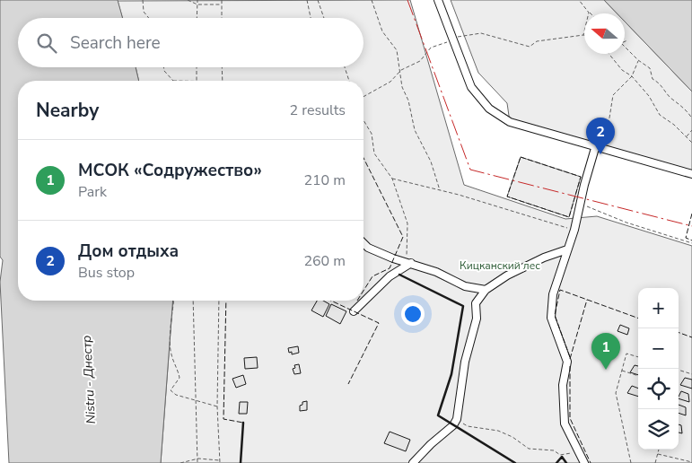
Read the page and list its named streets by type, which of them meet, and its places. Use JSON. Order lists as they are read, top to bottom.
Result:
{
  "water": ["Nistru - Днестр"],
  "parks": ["Кицканский лес"],
  "north": "left",
  "page": {
    "search": "Search here",
    "heading": ["Nearby", "2 results"],
    "pins": ["2", "1"],
    "list": [
      {
        "mark": "1",
        "name": "МСОК «Содружество»",
        "note": "Park",
        "value": "210 m"
      },
      {
        "mark": "2",
        "name": "Дом отдыха",
        "note": "Bus stop",
        "value": "260 m"
      }
    ],
    "map_buttons": ["+", "−"]
  }
}
